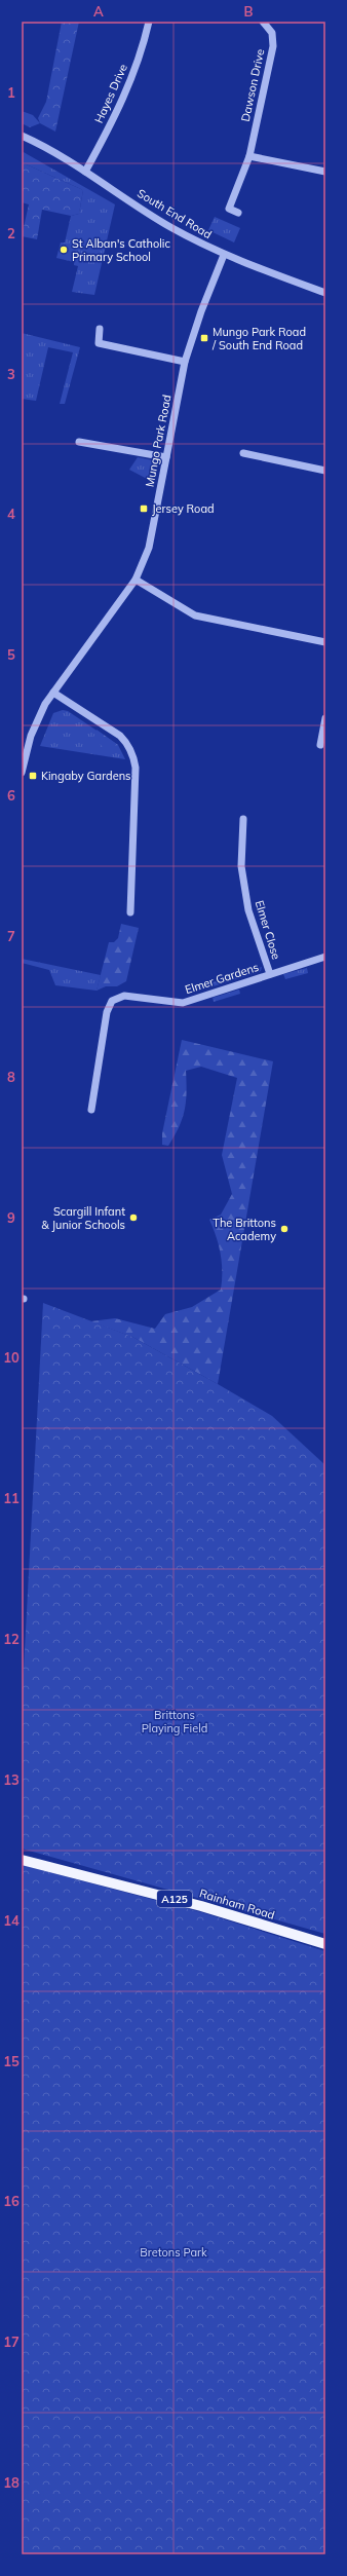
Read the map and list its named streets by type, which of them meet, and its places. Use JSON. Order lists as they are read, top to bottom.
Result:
{
  "streets": {
    "main road": ["A125", "Rainham Road"],
    "street": [
      "Dawson Drive",
      "Hayes Drive",
      "South End Road",
      "Mungo Park Road",
      "Elmer Close",
      "Elmer Gardens"
    ]
  },
  "crossings": [
    ["Hayes Drive", "South End Road"],
    ["South End Road", "Mungo Park Road"],
    ["Elmer Close", "Elmer Gardens"]
  ],
  "parks": ["Brittons Playing Field", "Bretons Park"],
  "places": {
    "other": ["St Alban's Catholic Primary School", "Scargill Infant & Junior Schools", "The Brittons Academy"],
    "transit": ["Mungo Park Road / South End Road", "Jersey Road", "Kingaby Gardens"]
  },
  "grid": {
    "columns": ["A", "B"],
    "rows": [
      "1",
      "2",
      "3",
      "4",
      "5",
      "6",
      "7",
      "8",
      "9",
      "10",
      "11",
      "12",
      "13",
      "14",
      "15",
      "16",
      "17",
      "18"
    ]
  }
}
